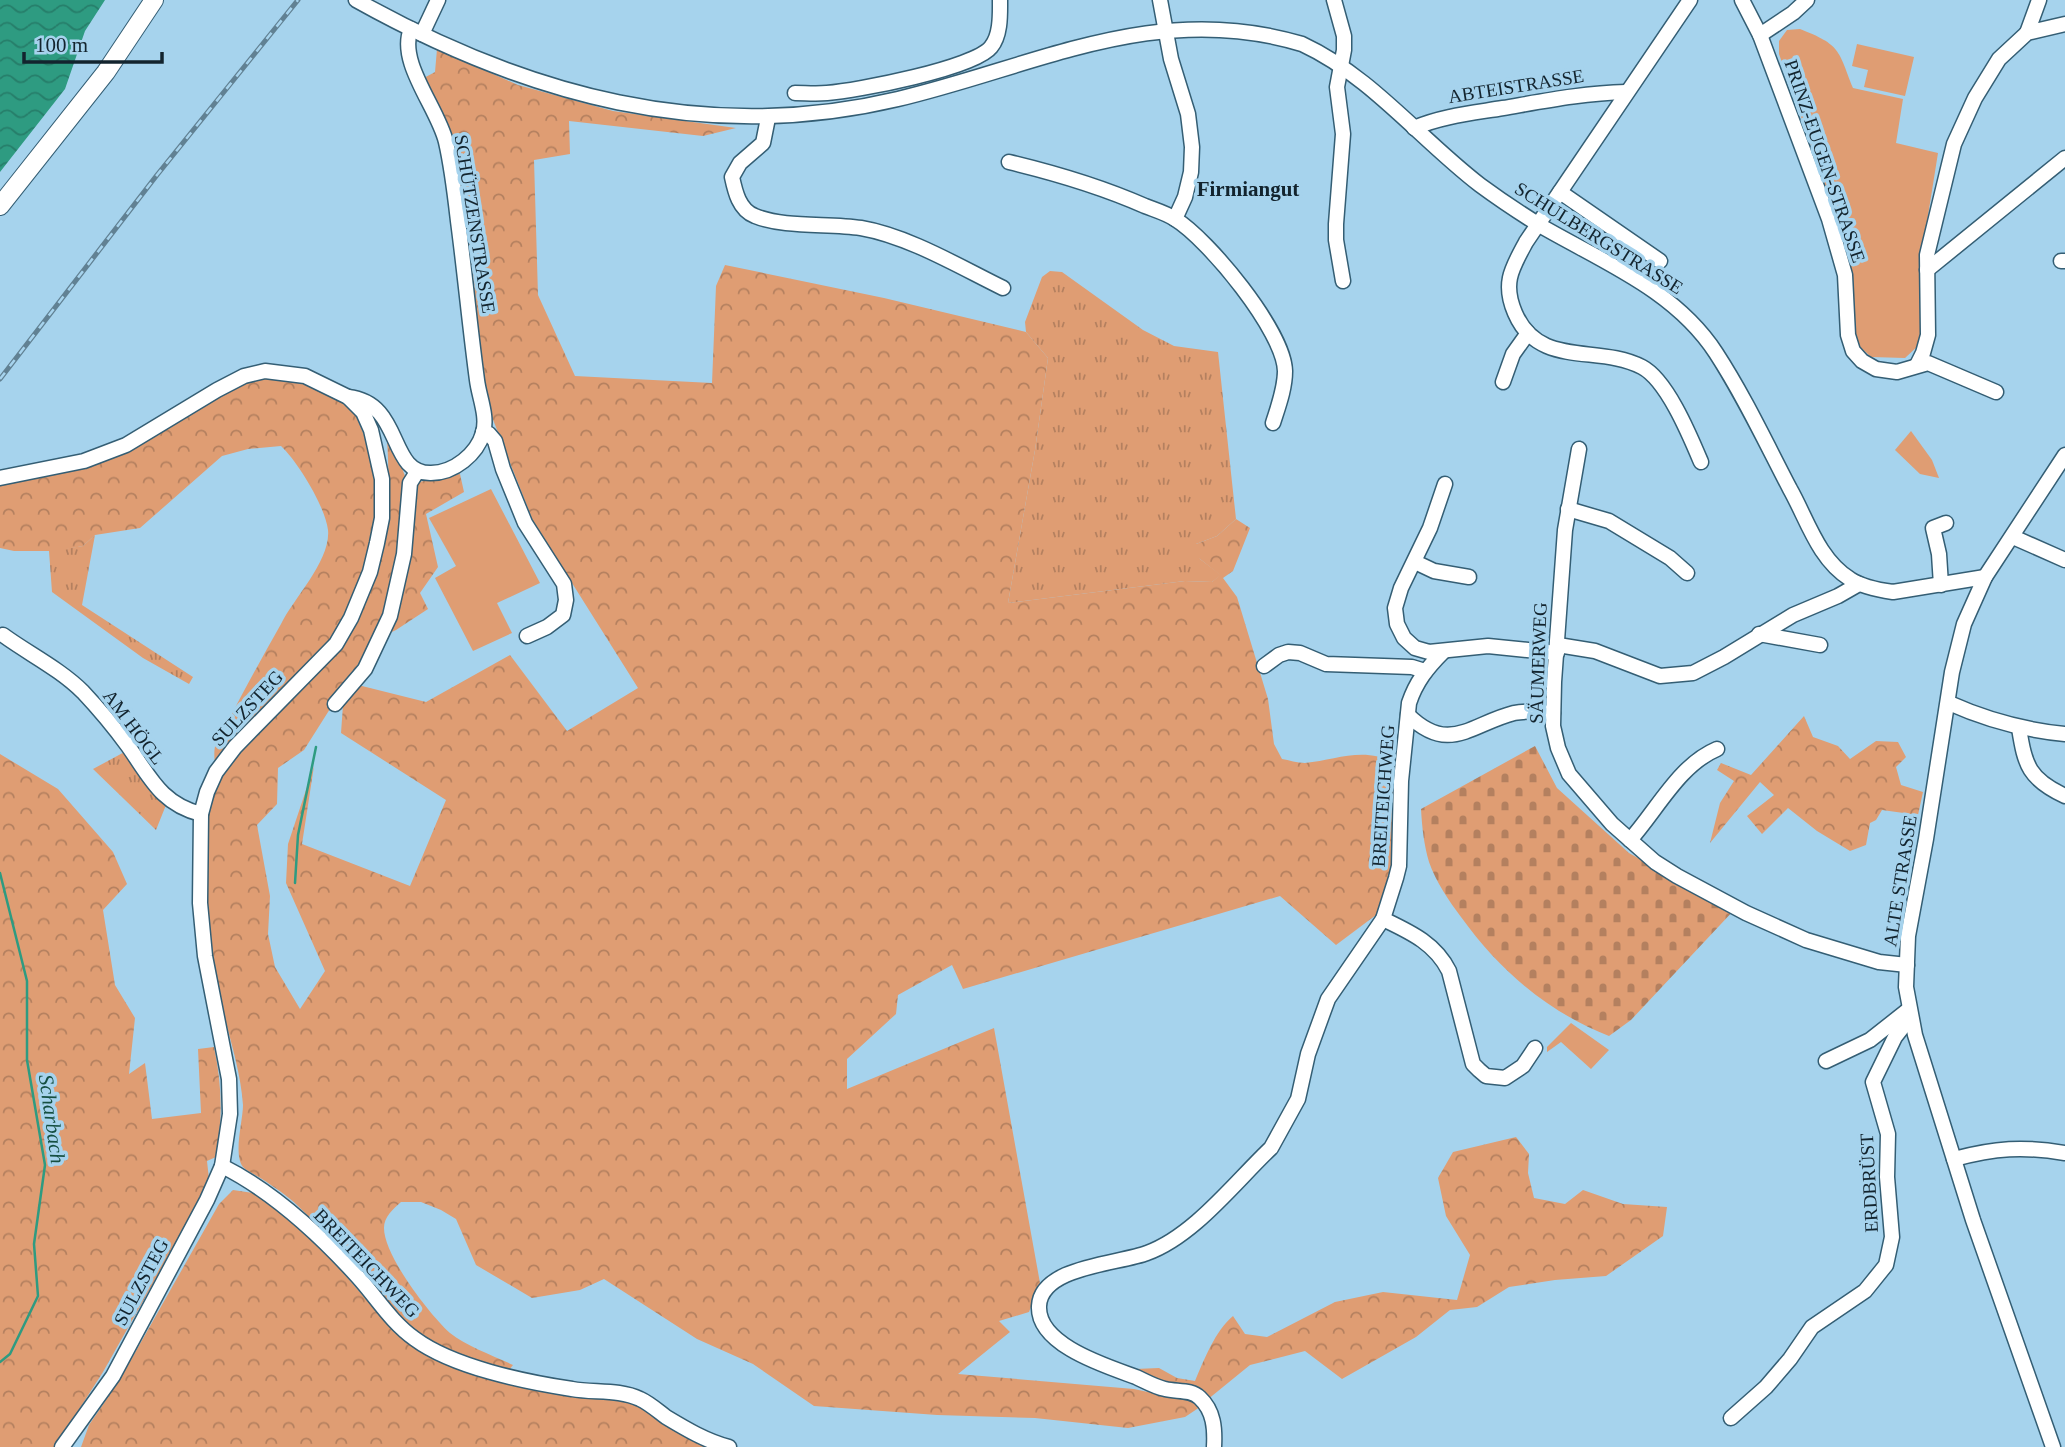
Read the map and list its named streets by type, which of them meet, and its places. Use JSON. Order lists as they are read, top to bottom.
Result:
{
  "streets": {
    "street": [
      "ABTEISTRASSE",
      "PRINZ-EUGEN-STRASSE",
      "SCHÜTZENSTRASSE",
      "SCHULBERGSTRASSE",
      "SÄUMERWEG",
      "SULZSTEG",
      "AM HÖGL",
      "BREITEICHWEG",
      "ALTE STRASSE",
      "ERDBRÜST"
    ]
  },
  "crossings": [
    ["ABTEISTRASSE", "SCHULBERGSTRASSE"],
    ["SCHÜTZENSTRASSE", "SCHULBERGSTRASSE"],
    ["SCHULBERGSTRASSE", "ALTE STRASSE"],
    ["SÄUMERWEG", "ALTE STRASSE"],
    ["SULZSTEG", "AM HÖGL"],
    ["SULZSTEG", "BREITEICHWEG"],
    ["ALTE STRASSE", "ERDBRÜST"]
  ],
  "districts": ["Firmiangut"],
  "water": ["Scharbach"],
  "scale_bar": "100 m"
}
